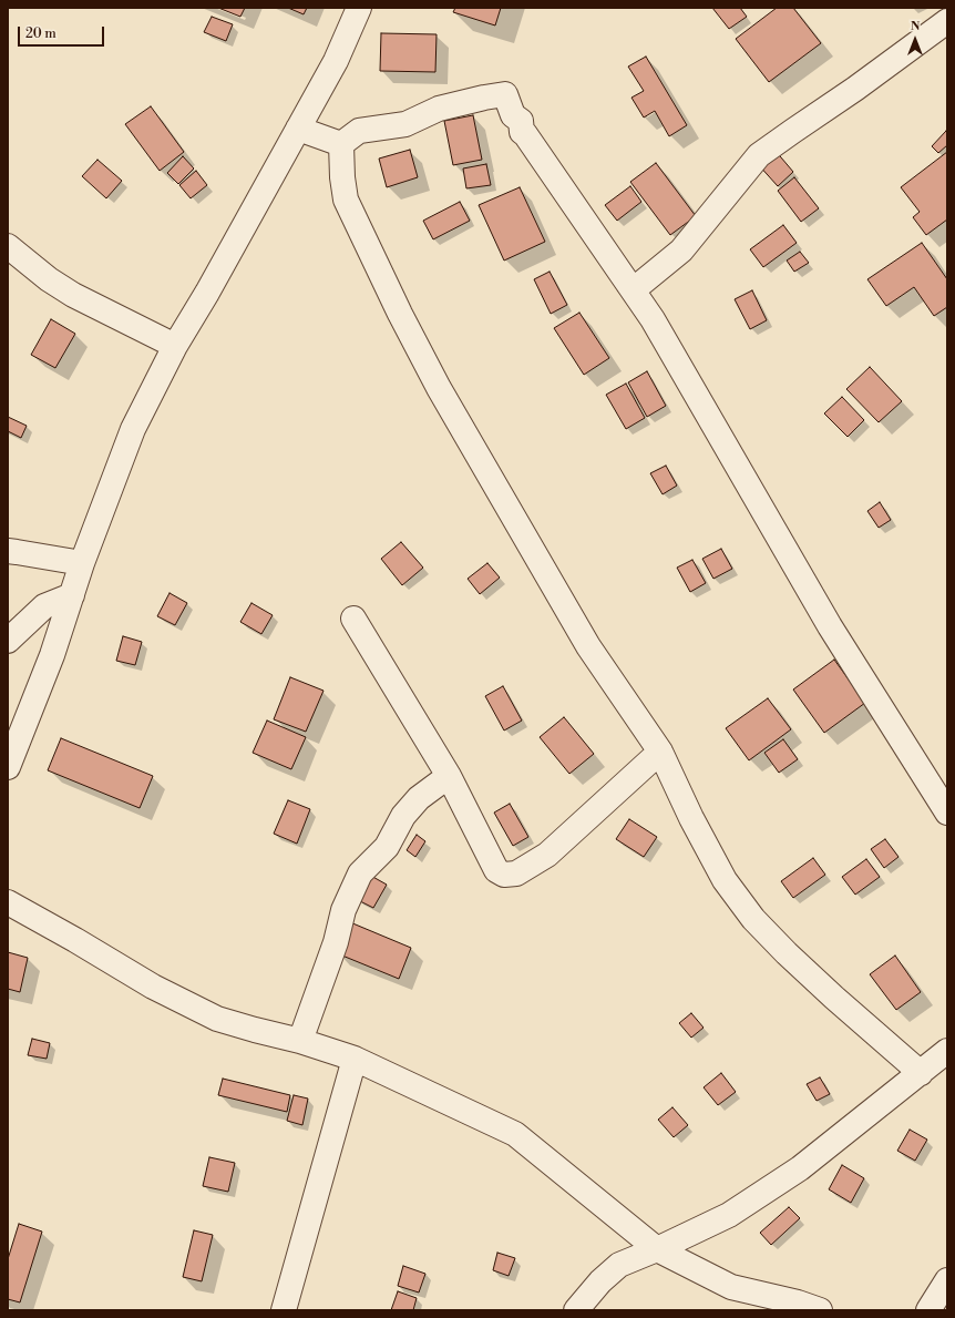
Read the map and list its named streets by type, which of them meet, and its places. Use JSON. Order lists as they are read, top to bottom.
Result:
{
  "scale_bar": "20 m",
  "north": "top"
}
